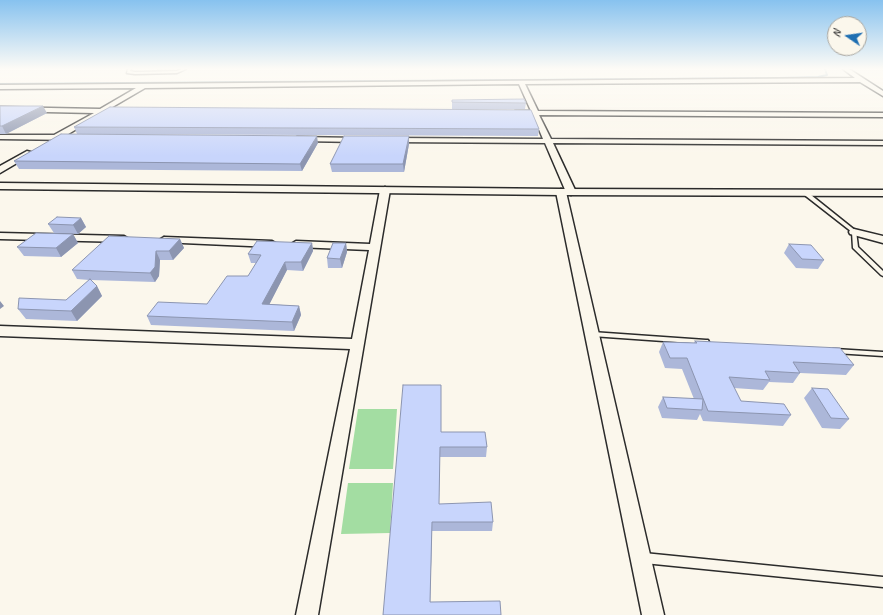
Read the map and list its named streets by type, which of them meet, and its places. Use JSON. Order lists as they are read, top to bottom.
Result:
{
  "north": "left"
}
